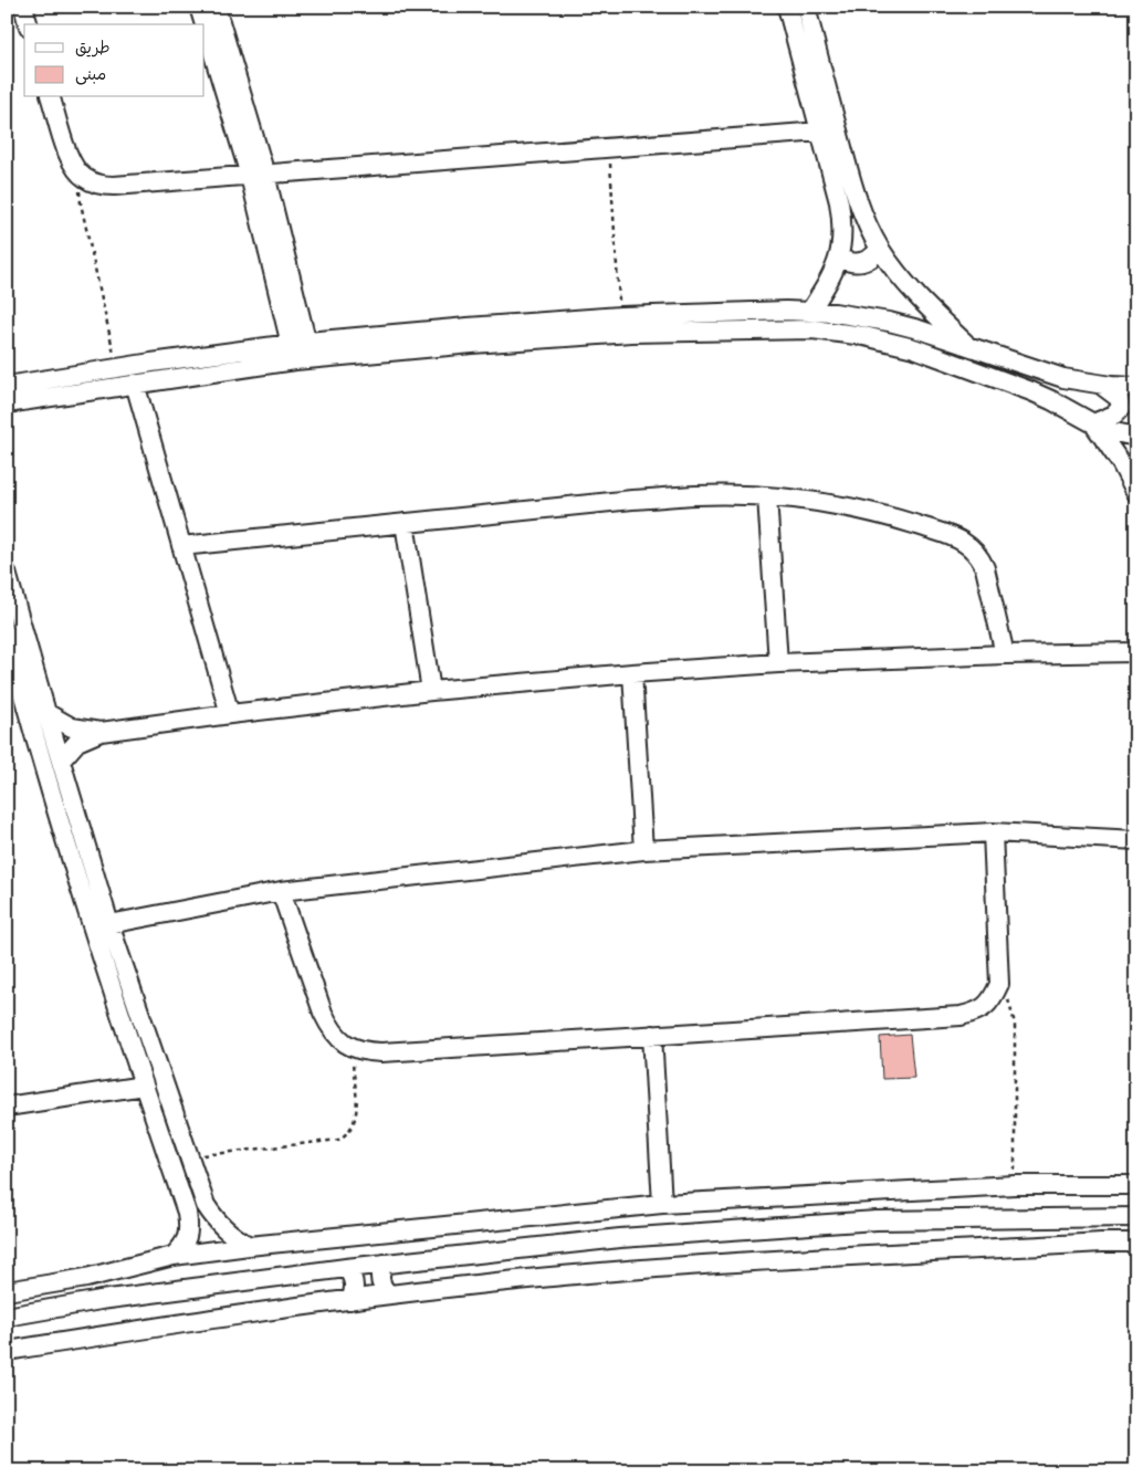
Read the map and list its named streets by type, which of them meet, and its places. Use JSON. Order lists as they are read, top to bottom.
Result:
{
  "legend": ["طريق", "مبنى"]
}
